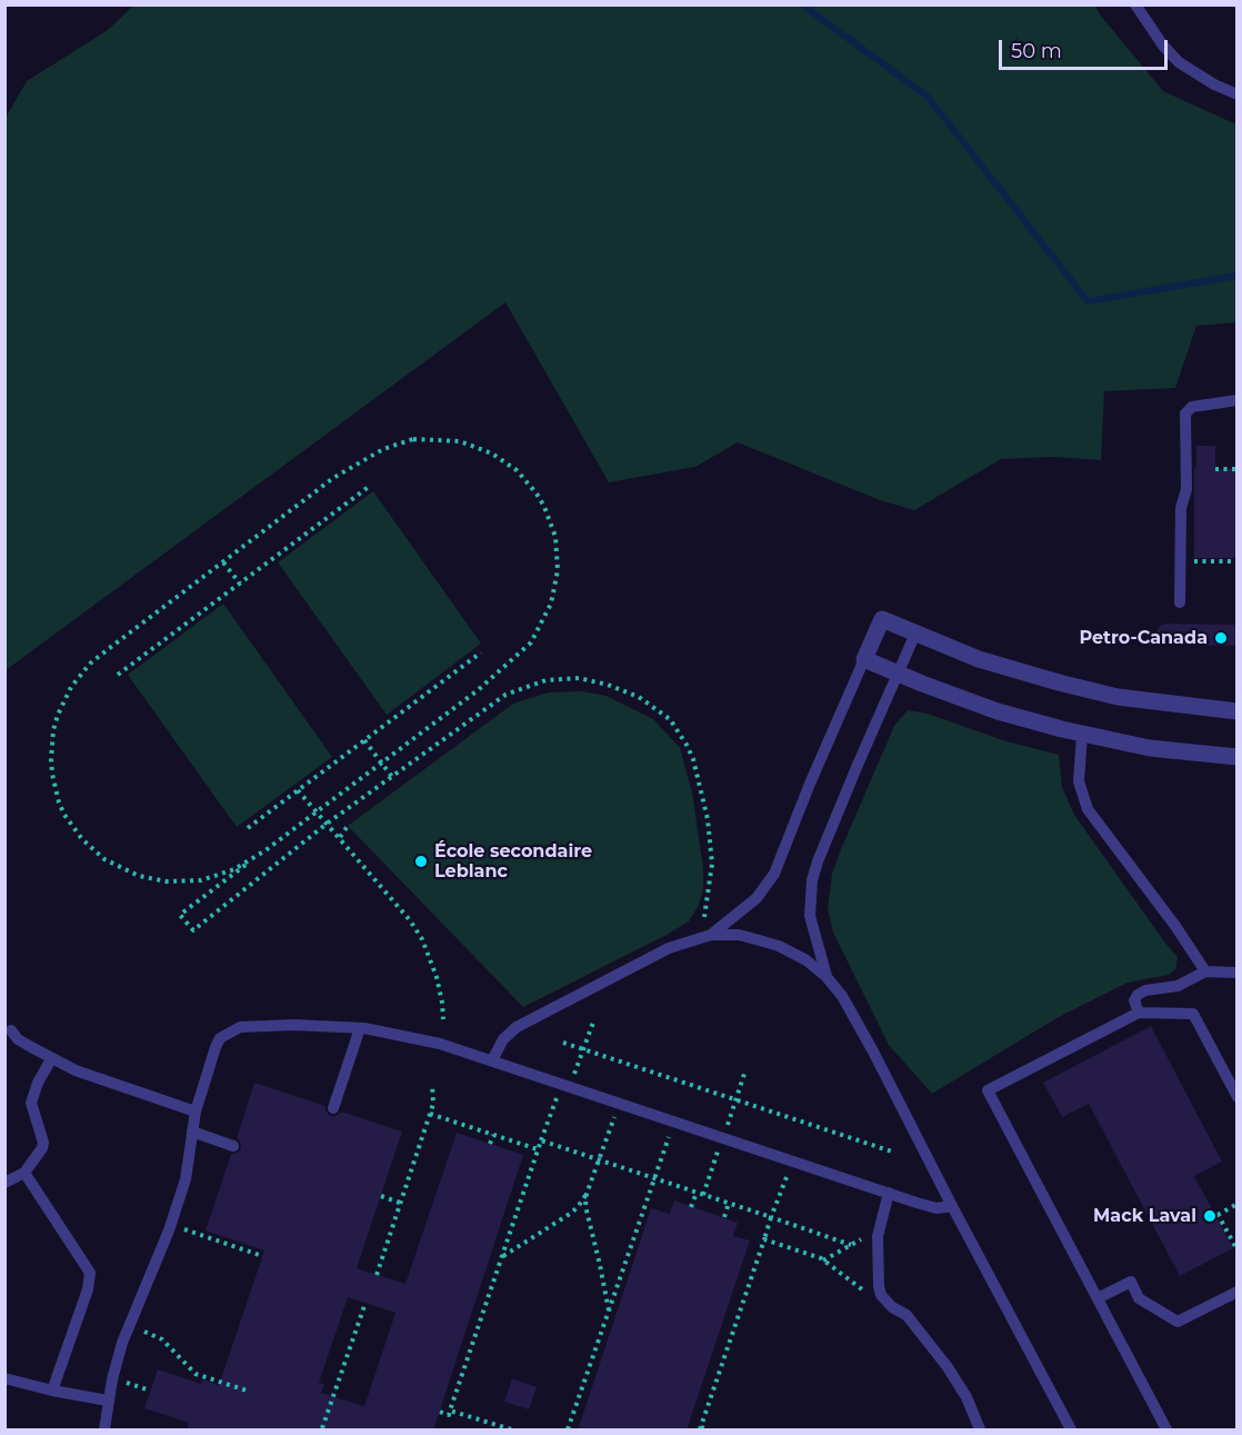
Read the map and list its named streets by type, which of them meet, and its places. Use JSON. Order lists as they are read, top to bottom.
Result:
{
  "places": ["Petro-Canada", "École secondaire Leblanc", "Mack Laval"],
  "scale_bar": "50 m"
}
